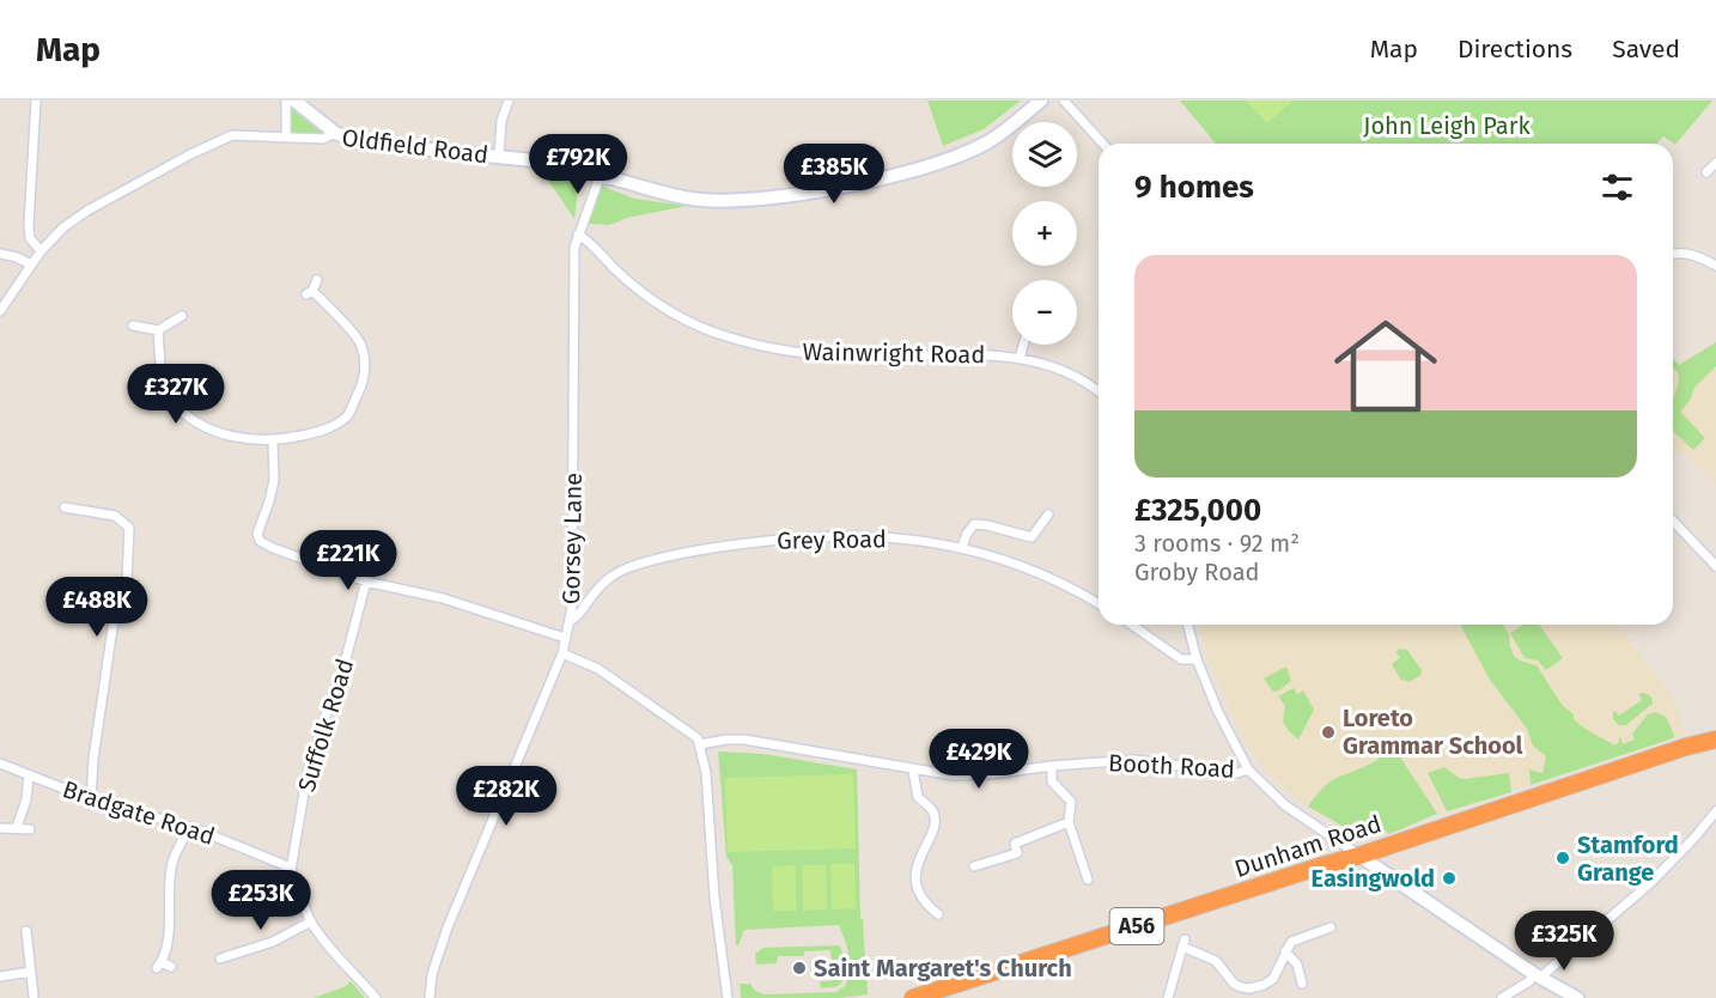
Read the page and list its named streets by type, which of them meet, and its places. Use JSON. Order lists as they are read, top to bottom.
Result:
{
  "streets": {
    "highway": ["Dunham Road", "A56"],
    "street": [
      "Oldfield Road",
      "Wainwright Road",
      "Gorsey Lane",
      "Grey Road",
      "Suffolk Road",
      "Booth Road",
      "Bradgate Road"
    ]
  },
  "crossings": [
    ["Oldfield Road", "Gorsey Lane"],
    ["Wainwright Road", "Gorsey Lane"],
    ["Gorsey Lane", "Grey Road"],
    ["Suffolk Road", "Bradgate Road"],
    ["Booth Road", "Dunham Road"]
  ],
  "parks": ["John Leigh Park"],
  "places": [
    "Loreto Grammar School",
    "Stamford Grange",
    "Easingwold",
    "Saint Margaret's Church"
  ],
  "page": {
    "header": "Map",
    "nav": ["Map", "Directions", "Saved"],
    "map_buttons": ["+", "−"],
    "price": [
      "£792K",
      "£385K",
      "£327K",
      "£221K",
      "£488K",
      "£429K",
      "£282K",
      "£253K",
      "£325K"
    ],
    "heading": "9 homes",
    "list": [
      {
        "name": "£325,000",
        "note": "3 rooms · 92 m² · Groby Road"
      }
    ]
  }
}
